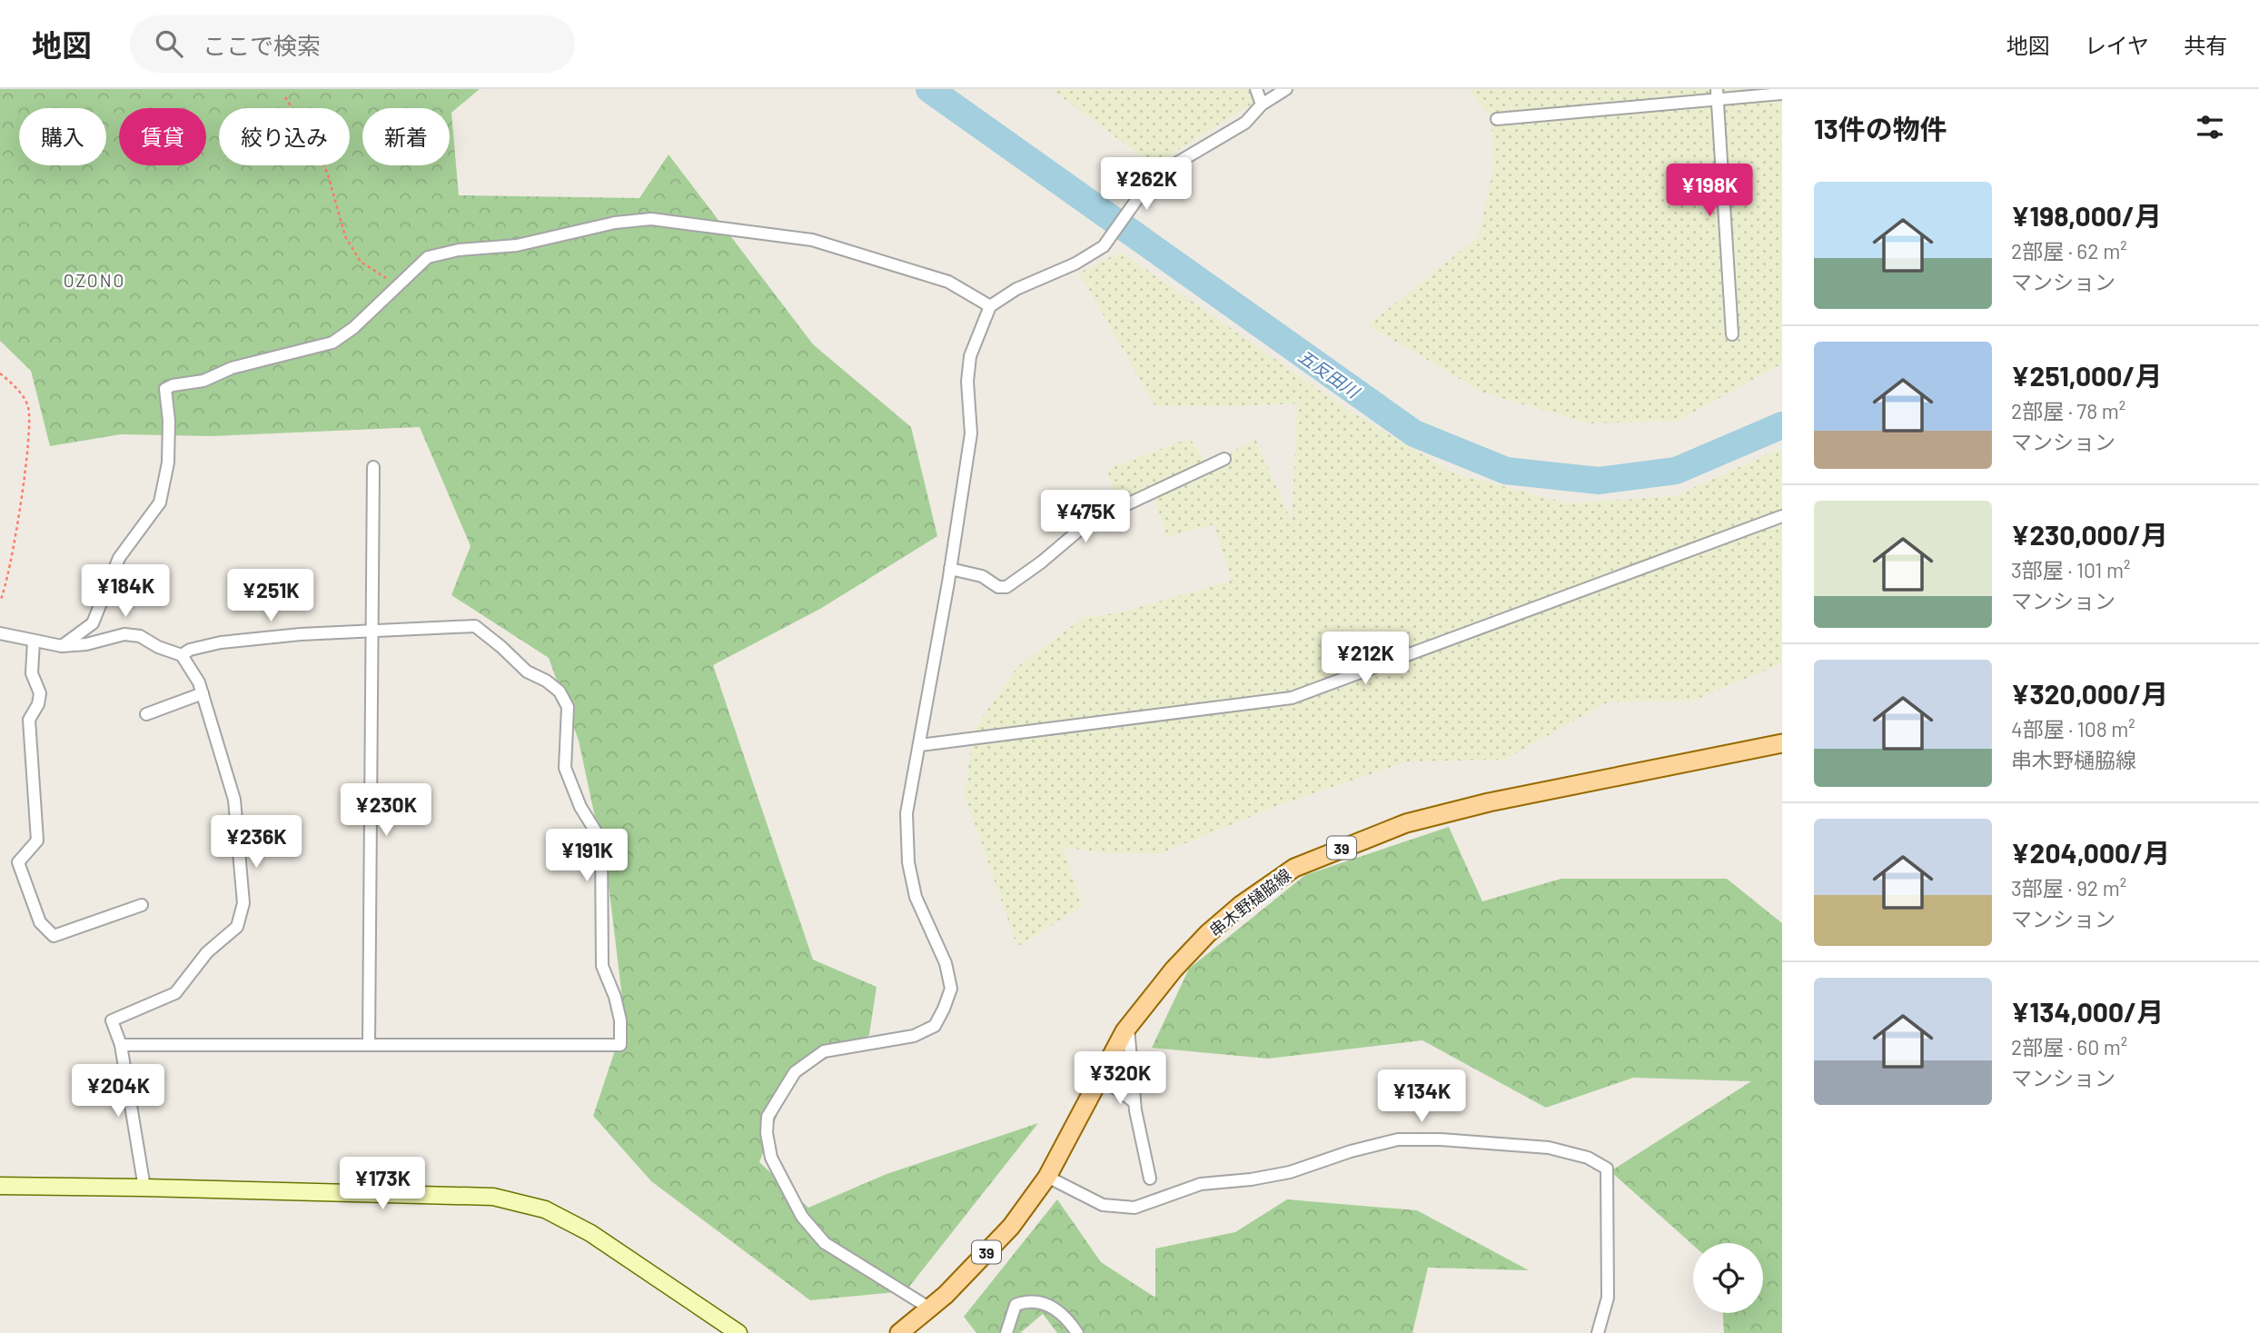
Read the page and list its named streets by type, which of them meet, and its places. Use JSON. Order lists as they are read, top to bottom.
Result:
{
  "streets": {
    "main road": ["39", "串木野樋脇線"]
  },
  "districts": ["OZONO"],
  "water": ["五反田川"],
  "page": {
    "header": "地図",
    "search": "ここで検索",
    "nav": ["地図", "レイヤ", "共有"],
    "heading": "13件の物件",
    "chip": [
      "購入",
      "賃貸",
      "絞り込み",
      "新着"
    ],
    "price": [
      "¥262K",
      "¥198K",
      "¥475K",
      "¥184K",
      "¥251K",
      "¥212K",
      "¥230K",
      "¥236K",
      "¥191K",
      "¥320K",
      "¥204K",
      "¥134K",
      "¥173K"
    ],
    "list": [
      {
        "name": "¥198,000/月",
        "note": "2部屋 · 62 m² · マンション"
      },
      {
        "name": "¥251,000/月",
        "note": "2部屋 · 78 m² · マンション"
      },
      {
        "name": "¥230,000/月",
        "note": "3部屋 · 101 m² · マンション"
      },
      {
        "name": "¥320,000/月",
        "note": "4部屋 · 108 m² · 串木野樋脇線"
      },
      {
        "name": "¥204,000/月",
        "note": "3部屋 · 92 m² · マンション"
      },
      {
        "name": "¥134,000/月",
        "note": "2部屋 · 60 m² · マンション"
      }
    ]
  }
}
